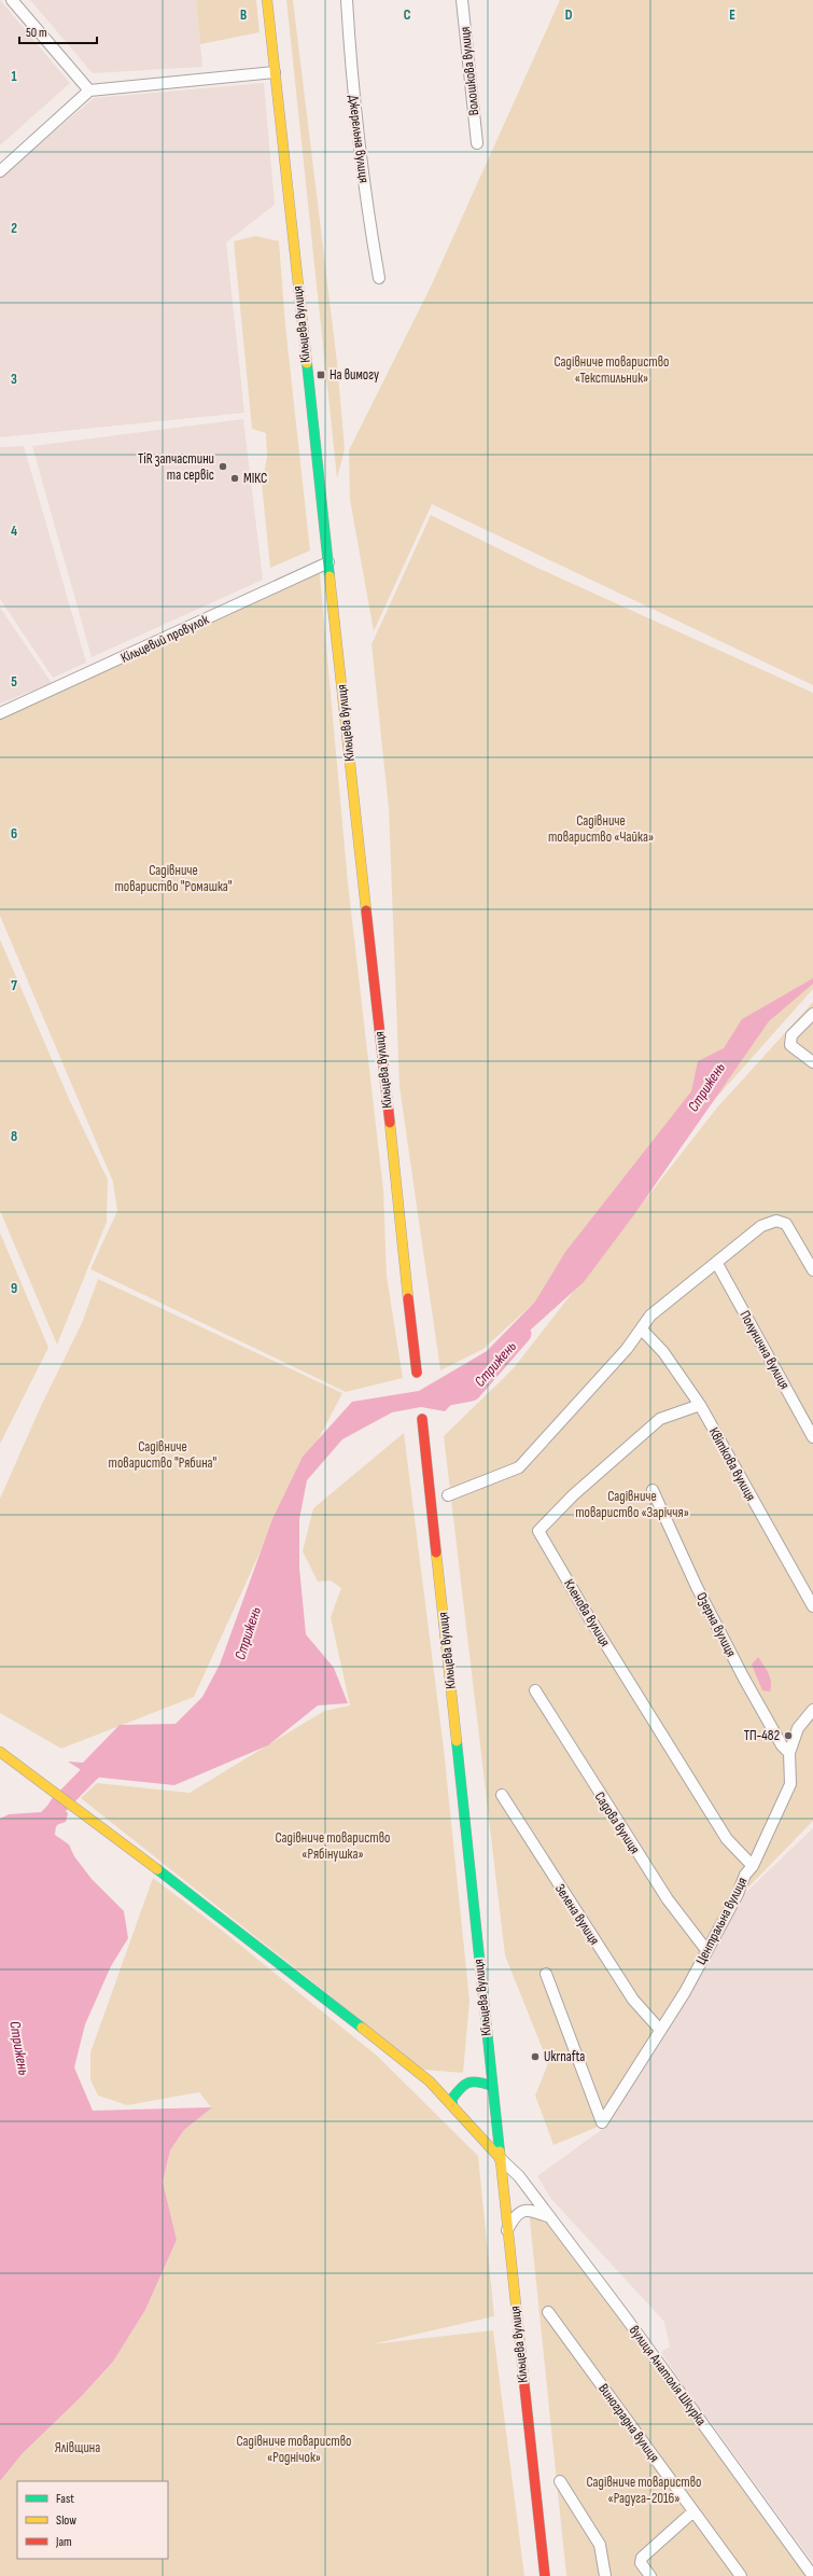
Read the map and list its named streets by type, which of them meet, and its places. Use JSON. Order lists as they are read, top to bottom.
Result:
{
  "streets": {
    "main road": ["Кільцева вулиця"],
    "street": [
      "Волошкова вулиця",
      "Джерельна вулиця",
      "Кільцевий провулок",
      "Полунична вулиця",
      "Квіткова вулиця",
      "Кленова вулиця",
      "Озерна вулиця",
      "Садова вулиця",
      "Зелена вулиця",
      "Центральна вулиця",
      "вулиця Анатолія Шкурка",
      "Виноградна вулиця"
    ]
  },
  "crossings": [
    ["Кільцева вулиця", "Кільцевий провулок"],
    ["Кільцева вулиця", "вулиця Анатолія Шкурка"],
    ["Квіткова вулиця", "Кленова вулиця"],
    ["Кленова вулиця", "Центральна вулиця"],
    ["Озерна вулиця", "Центральна вулиця"],
    ["Садова вулиця", "Центральна вулиця"],
    ["Зелена вулиця", "Центральна вулиця"]
  ],
  "water": ["Стрижень"],
  "parks": [
    "Садівниче товариство «Текстильник»",
    "Садівниче товариство «Чайка»",
    "Садівниче товариство \"Ромашка\"",
    "Садівниче товариство \"Рябина\"",
    "Садівниче товариство «Заріччя»",
    "Садівниче товариство «Рябінушка»",
    "Садівниче товариство «Роднічок»",
    "Ялівщина",
    "Садівниче товариство «Радуга-2016»"
  ],
  "places": {
    "transit": ["На вимогу"],
    "other": [
      "TiR запчастини та сервіс",
      "МІКС",
      "ТП-482",
      "Ukrnafta"
    ]
  },
  "legend": ["Fast", "Slow", "Jam"],
  "scale_bar": "50 m",
  "grid": {
    "columns": [
      "B",
      "C",
      "D",
      "E"
    ],
    "rows": [
      "1",
      "2",
      "3",
      "4",
      "5",
      "6",
      "7",
      "8",
      "9"
    ]
  }
}
